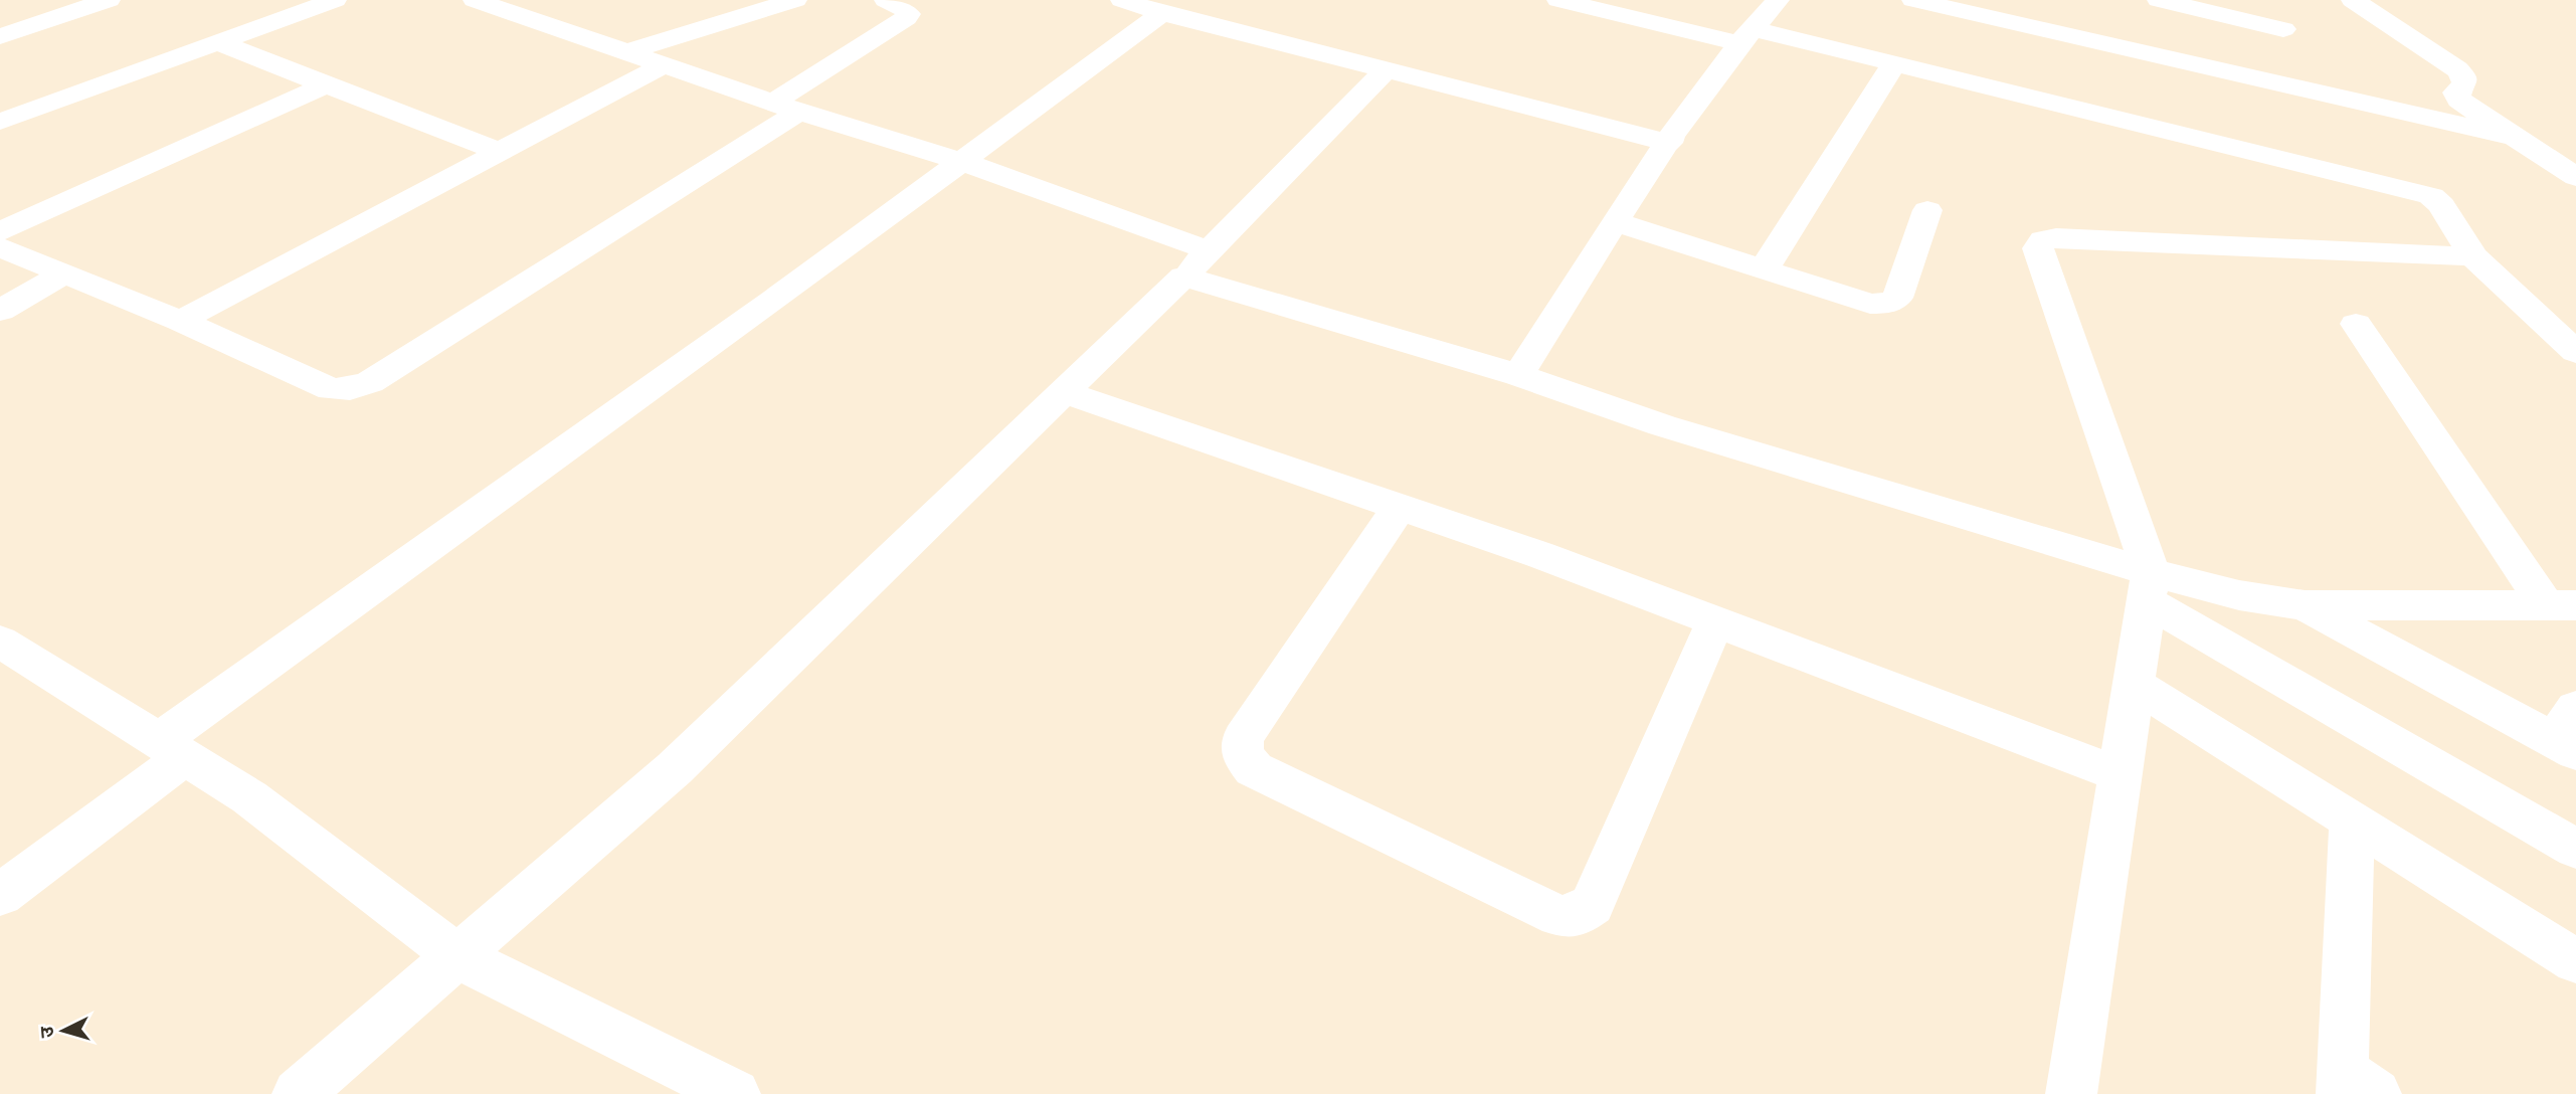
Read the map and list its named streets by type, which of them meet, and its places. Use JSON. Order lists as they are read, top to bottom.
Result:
{
  "north": "left"
}
